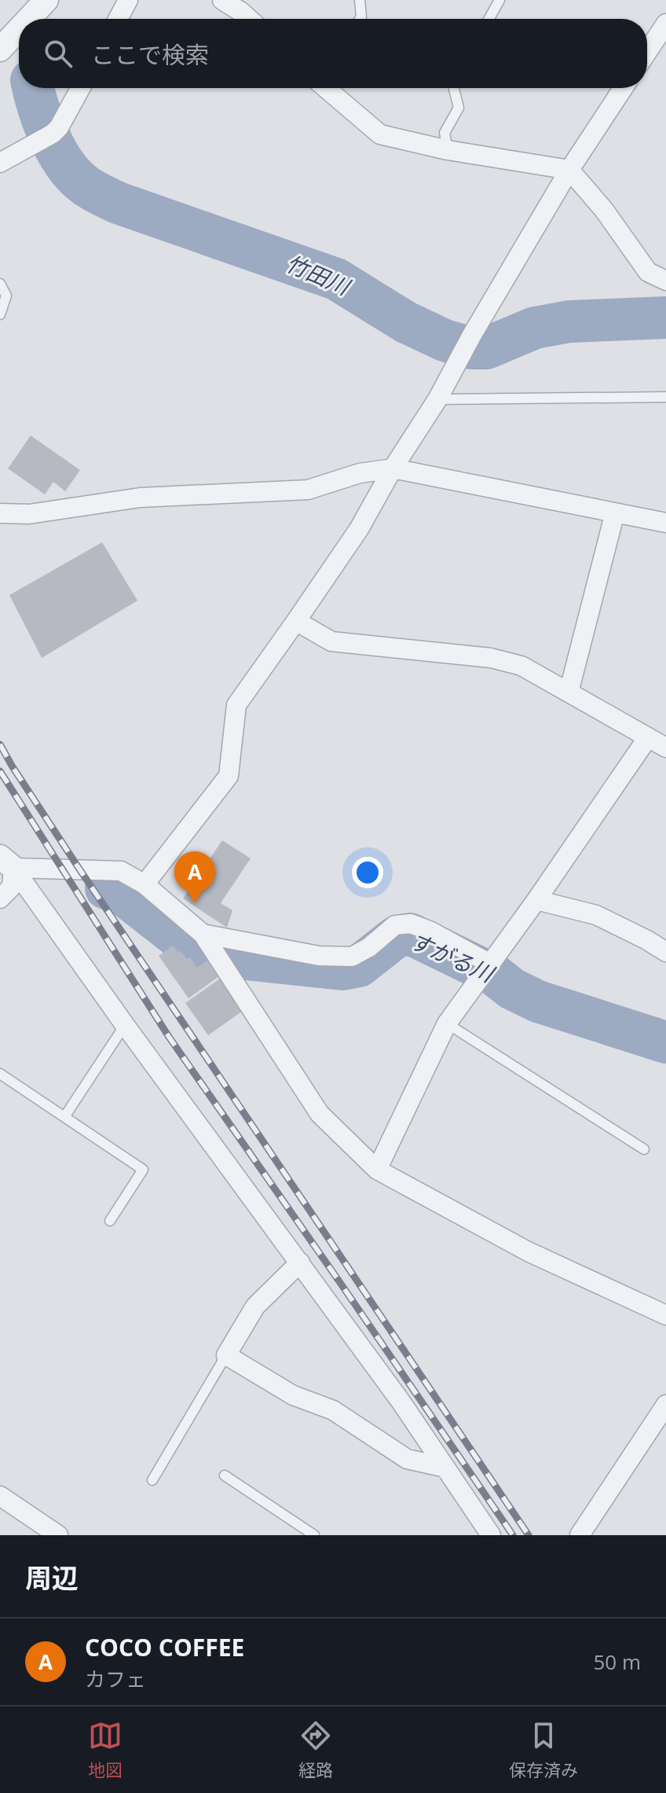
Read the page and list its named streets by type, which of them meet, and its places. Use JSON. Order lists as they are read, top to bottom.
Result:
{
  "water": ["竹田川", "すがる川"],
  "page": {
    "search": "ここで検索",
    "pins": "A",
    "heading": "周辺",
    "list": [
      {
        "mark": "A",
        "name": "COCO COFFEE",
        "note": "カフェ",
        "value": "50 m"
      }
    ],
    "nav": ["地図", "経路", "保存済み"]
  }
}
